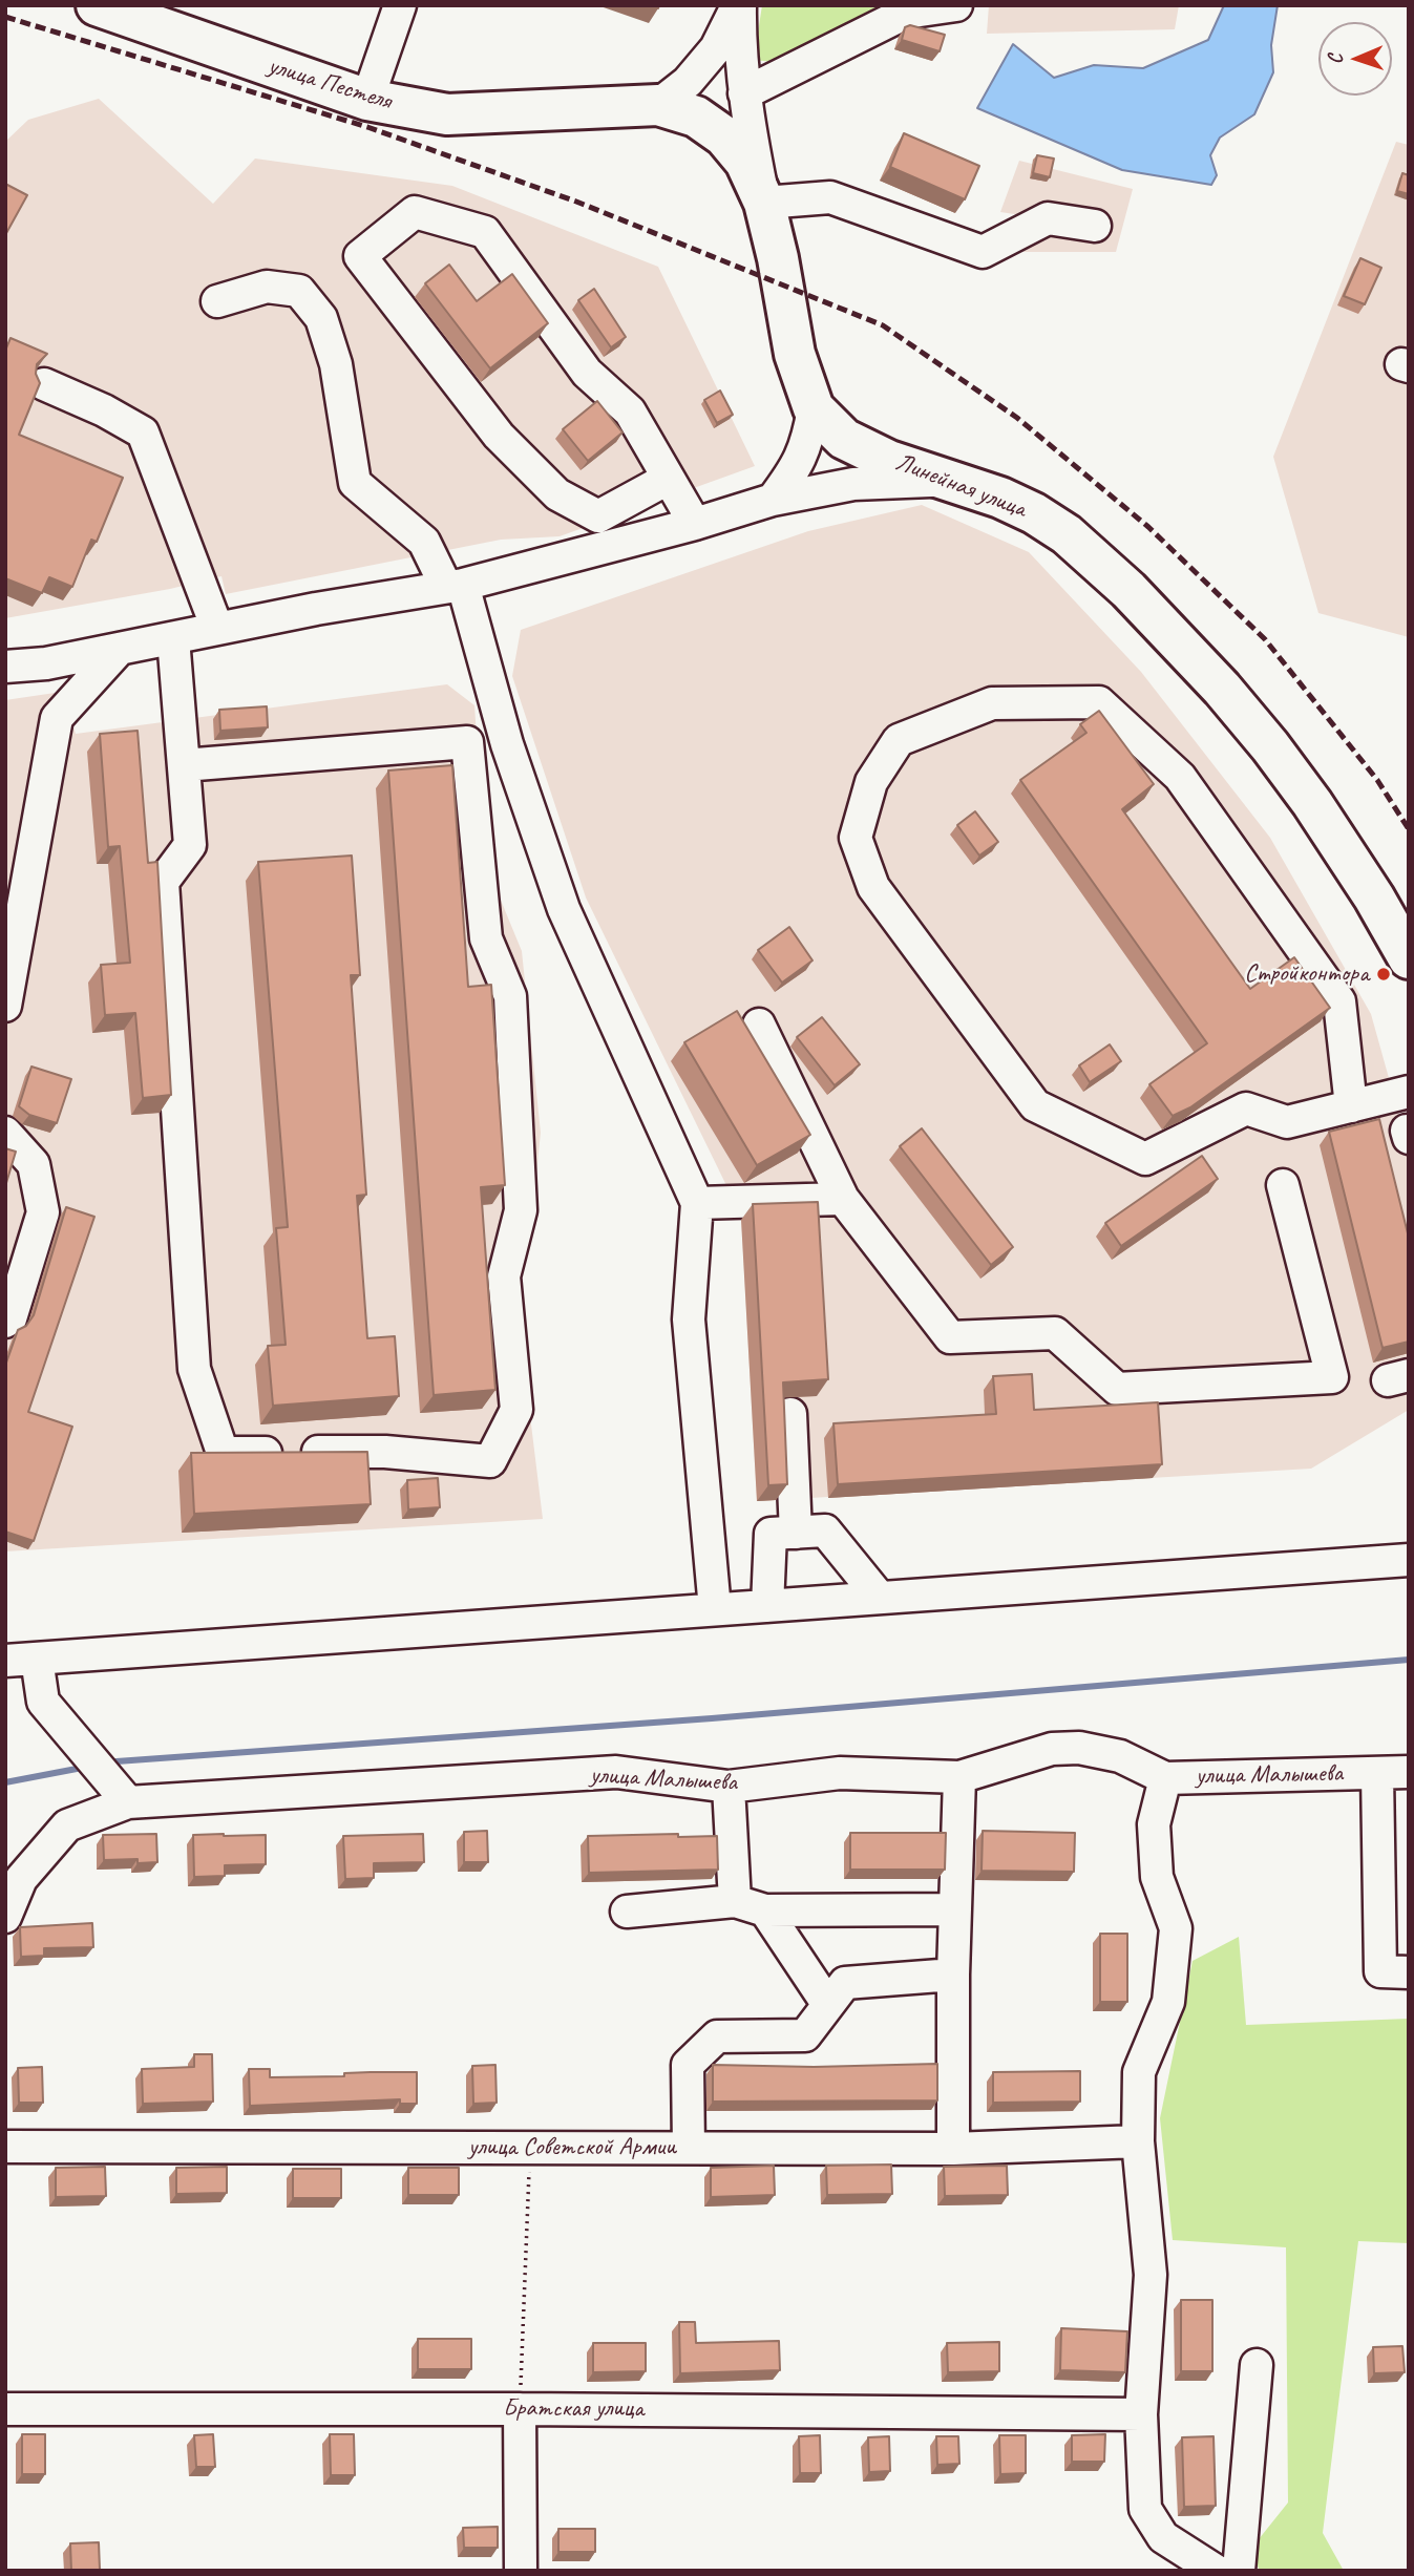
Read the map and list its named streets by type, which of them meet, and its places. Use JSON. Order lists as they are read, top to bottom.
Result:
{
  "streets": {
    "main road": ["улица Пестеля", "Линейная улица"],
    "street": ["улица Малышева", "улица Советской Армии", "Братская улица"]
  },
  "crossings": [
    ["улица Пестеля", "Линейная улица"]
  ],
  "places": ["Стройконтора"],
  "north": "left"
}
